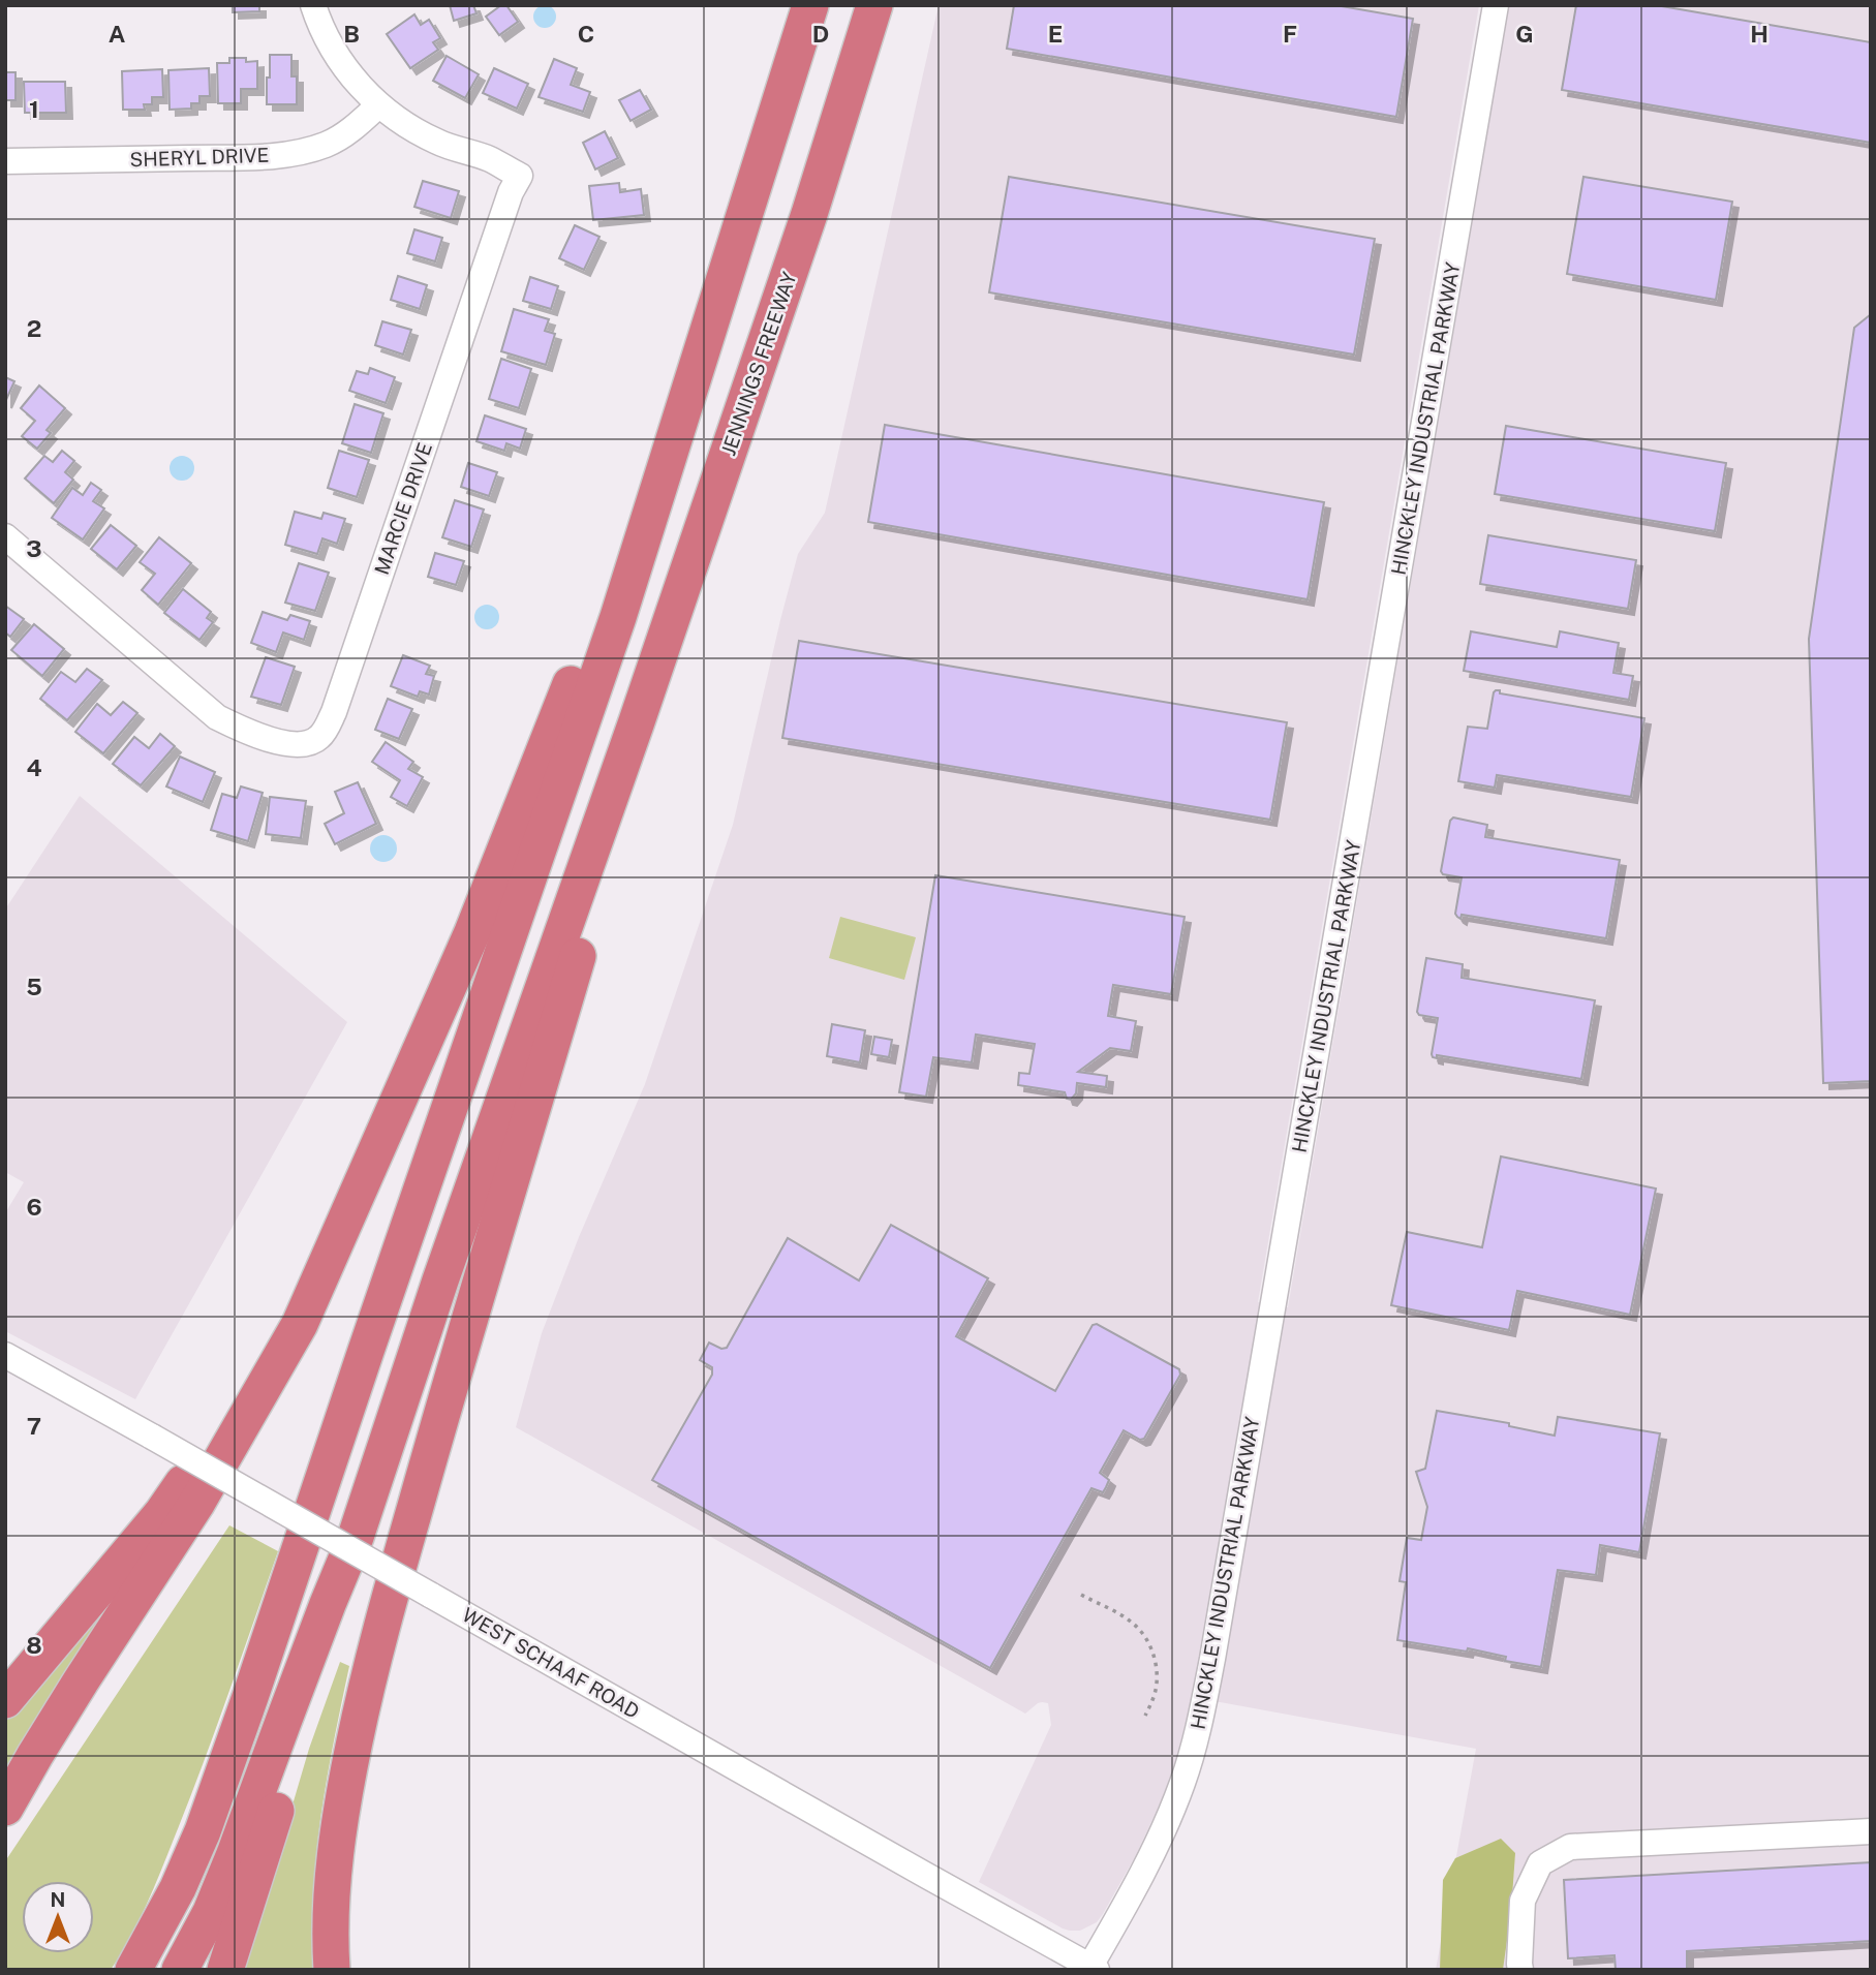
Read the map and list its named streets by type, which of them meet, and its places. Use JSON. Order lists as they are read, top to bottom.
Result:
{
  "streets": {
    "highway": ["JENNINGS FREEWAY"],
    "street": [
      "SHERYL DRIVE",
      "HINCKLEY INDUSTRIAL PARKWAY",
      "MARCIE DRIVE",
      "WEST SCHAAF ROAD"
    ]
  },
  "crossings": [
    ["SHERYL DRIVE", "MARCIE DRIVE"],
    ["HINCKLEY INDUSTRIAL PARKWAY", "WEST SCHAAF ROAD"]
  ],
  "north": "top",
  "grid": {
    "columns": [
      "A",
      "B",
      "C",
      "D",
      "E",
      "F",
      "G",
      "H"
    ],
    "rows": [
      "1",
      "2",
      "3",
      "4",
      "5",
      "6",
      "7",
      "8"
    ]
  }
}
